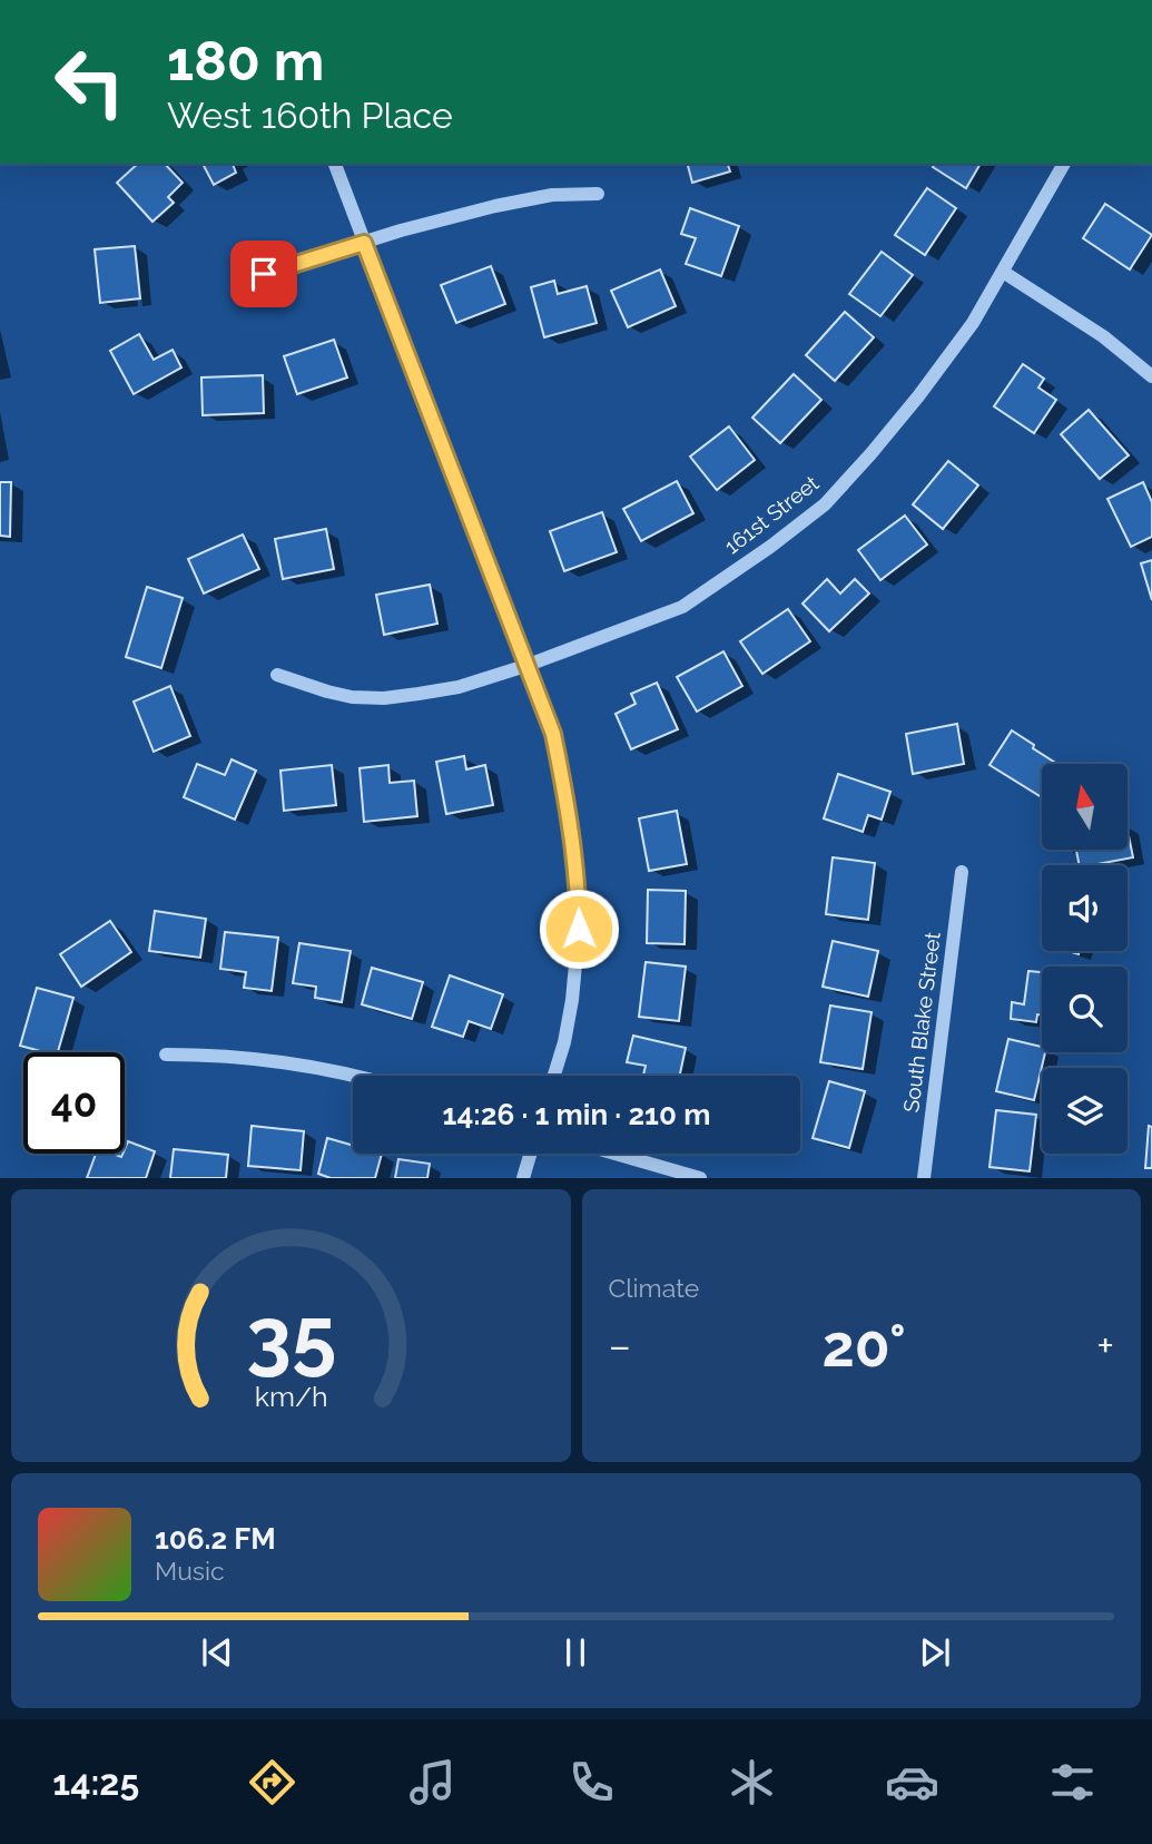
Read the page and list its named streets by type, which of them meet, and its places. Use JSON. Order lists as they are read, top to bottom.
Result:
{
  "streets": {
    "street": ["161st Street", "South Blake Street"]
  },
  "north": "top",
  "page": {
    "turn": ["180 m", "West 160th Place"],
    "limit": "40",
    "trip": "14:26 · 1 min · 210 m",
    "tile": "Climate",
    "heat": ["−", "20°", "+"],
    "song": ["106.2 FM", "Music"],
    "tabs": "14:25",
    "gauge": ["35", "km/h"]
  }
}
